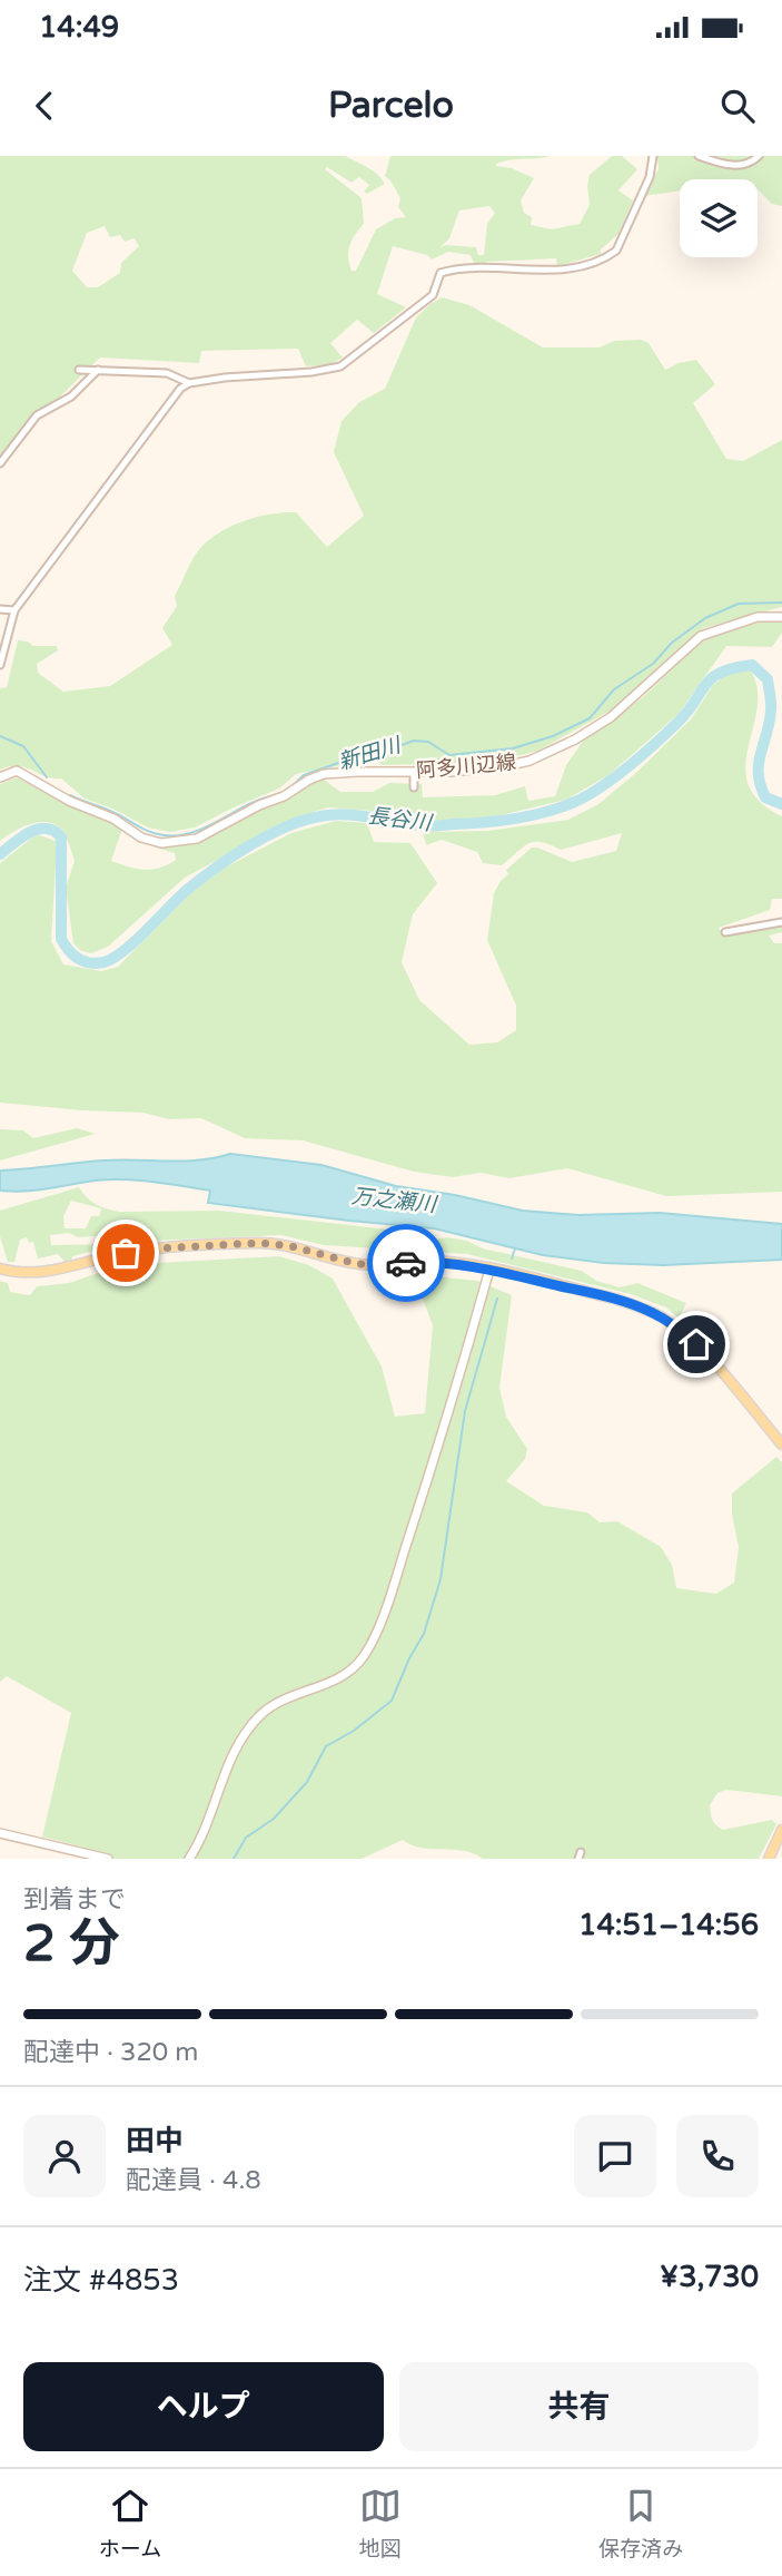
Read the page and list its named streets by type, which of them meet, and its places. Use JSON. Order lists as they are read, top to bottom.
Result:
{
  "streets": {
    "main road": ["阿多川辺線"]
  },
  "water": ["新田川", "長谷川", "万之瀬川"],
  "page": {
    "status": "14:49",
    "header": "Parcelo",
    "heading": ["2 分", "到着まで", "14:51–14:56"],
    "panel": [
      "田中",
      "配達員 · 4.8",
      "注文 #4853",
      "¥3,730"
    ],
    "bar": "配達中 · 320 m",
    "buttons": ["ヘルプ", "共有"],
    "tabs": ["ホーム", "地図", "保存済み"]
  }
}
